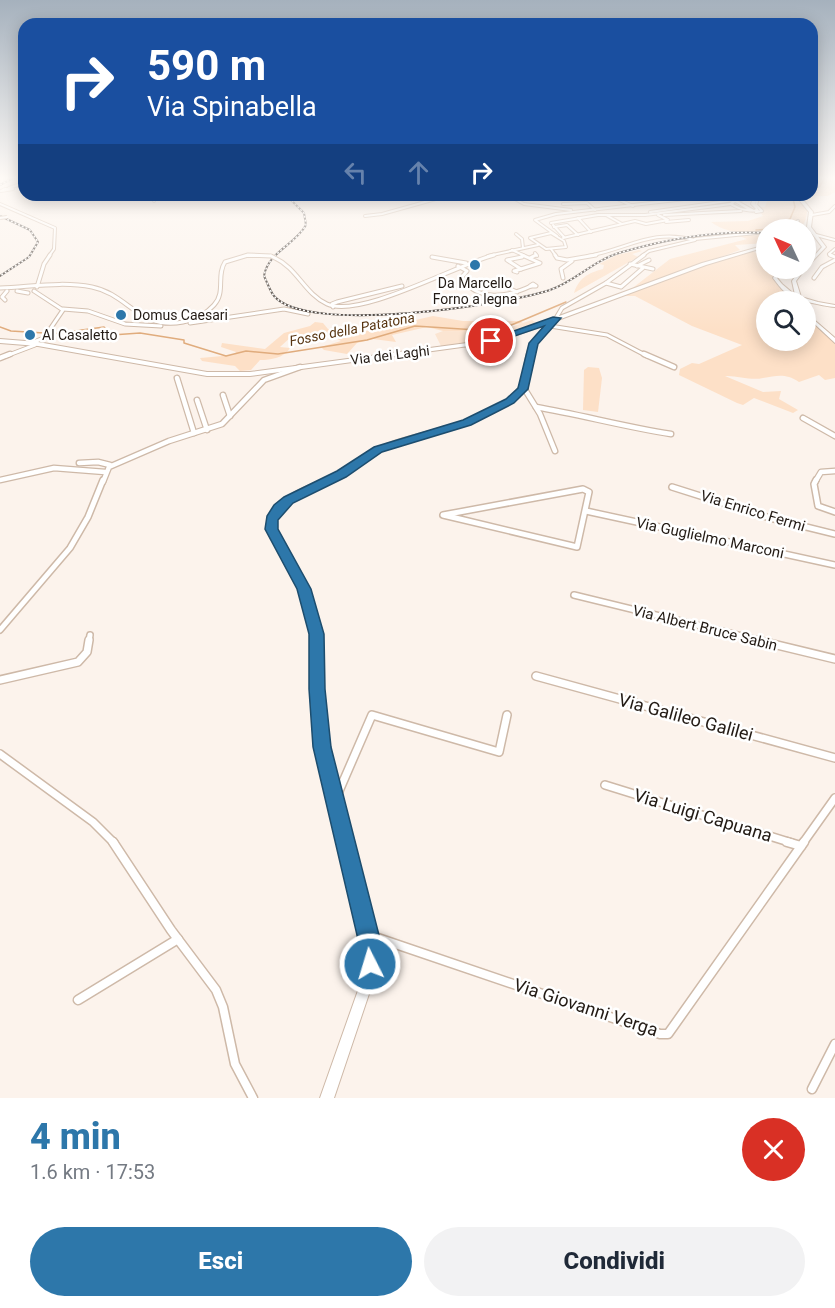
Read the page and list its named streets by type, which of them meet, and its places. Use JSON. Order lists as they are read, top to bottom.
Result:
{
  "streets": {
    "main road": ["Via dei Laghi"],
    "street": [
      "Via Enrico Fermi",
      "Via Guglielmo Marconi",
      "Via Albert Bruce Sabin",
      "Via Galileo Galilei",
      "Via Luigi Capuana",
      "Via Giovanni Verga"
    ]
  },
  "crossings": [
    ["Via Luigi Capuana", "Via Giovanni Verga"]
  ],
  "water": ["Fosso della Patatona"],
  "places": ["Da Marcello Forno a legna", "Domus Caesari", "Al Casaletto"],
  "north": "top left",
  "page": {
    "turn": ["590 m", "Via Spinabella"],
    "heading": ["4 min", "1.6 km · 17:53"],
    "buttons": ["Esci", "Condividi"]
  }
}
